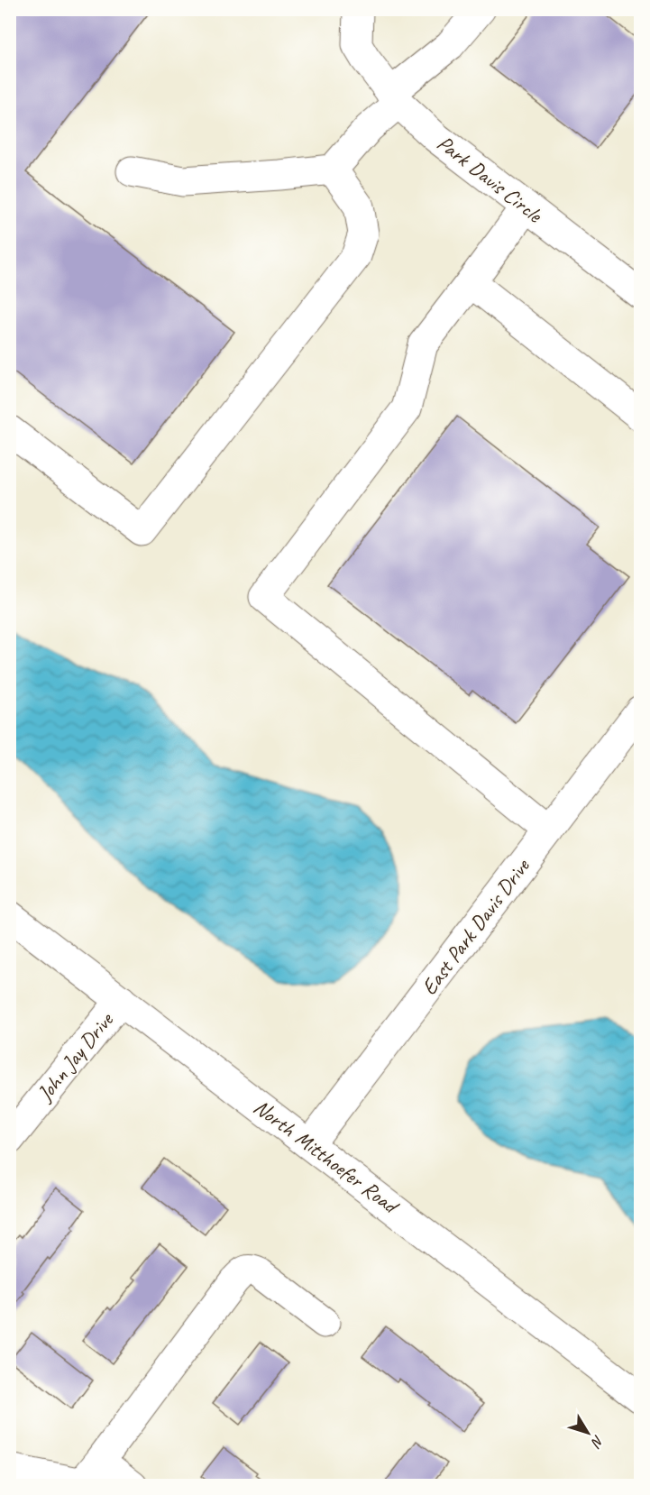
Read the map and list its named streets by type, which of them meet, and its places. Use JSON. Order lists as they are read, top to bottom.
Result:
{
  "streets": {
    "street": [
      "Park Davis Circle",
      "East Park Davis Drive",
      "John Jay Drive",
      "North Mitthoefer Road"
    ]
  },
  "crossings": [
    ["East Park Davis Drive", "North Mitthoefer Road"],
    ["John Jay Drive", "North Mitthoefer Road"]
  ],
  "north": "bottom right"
}
